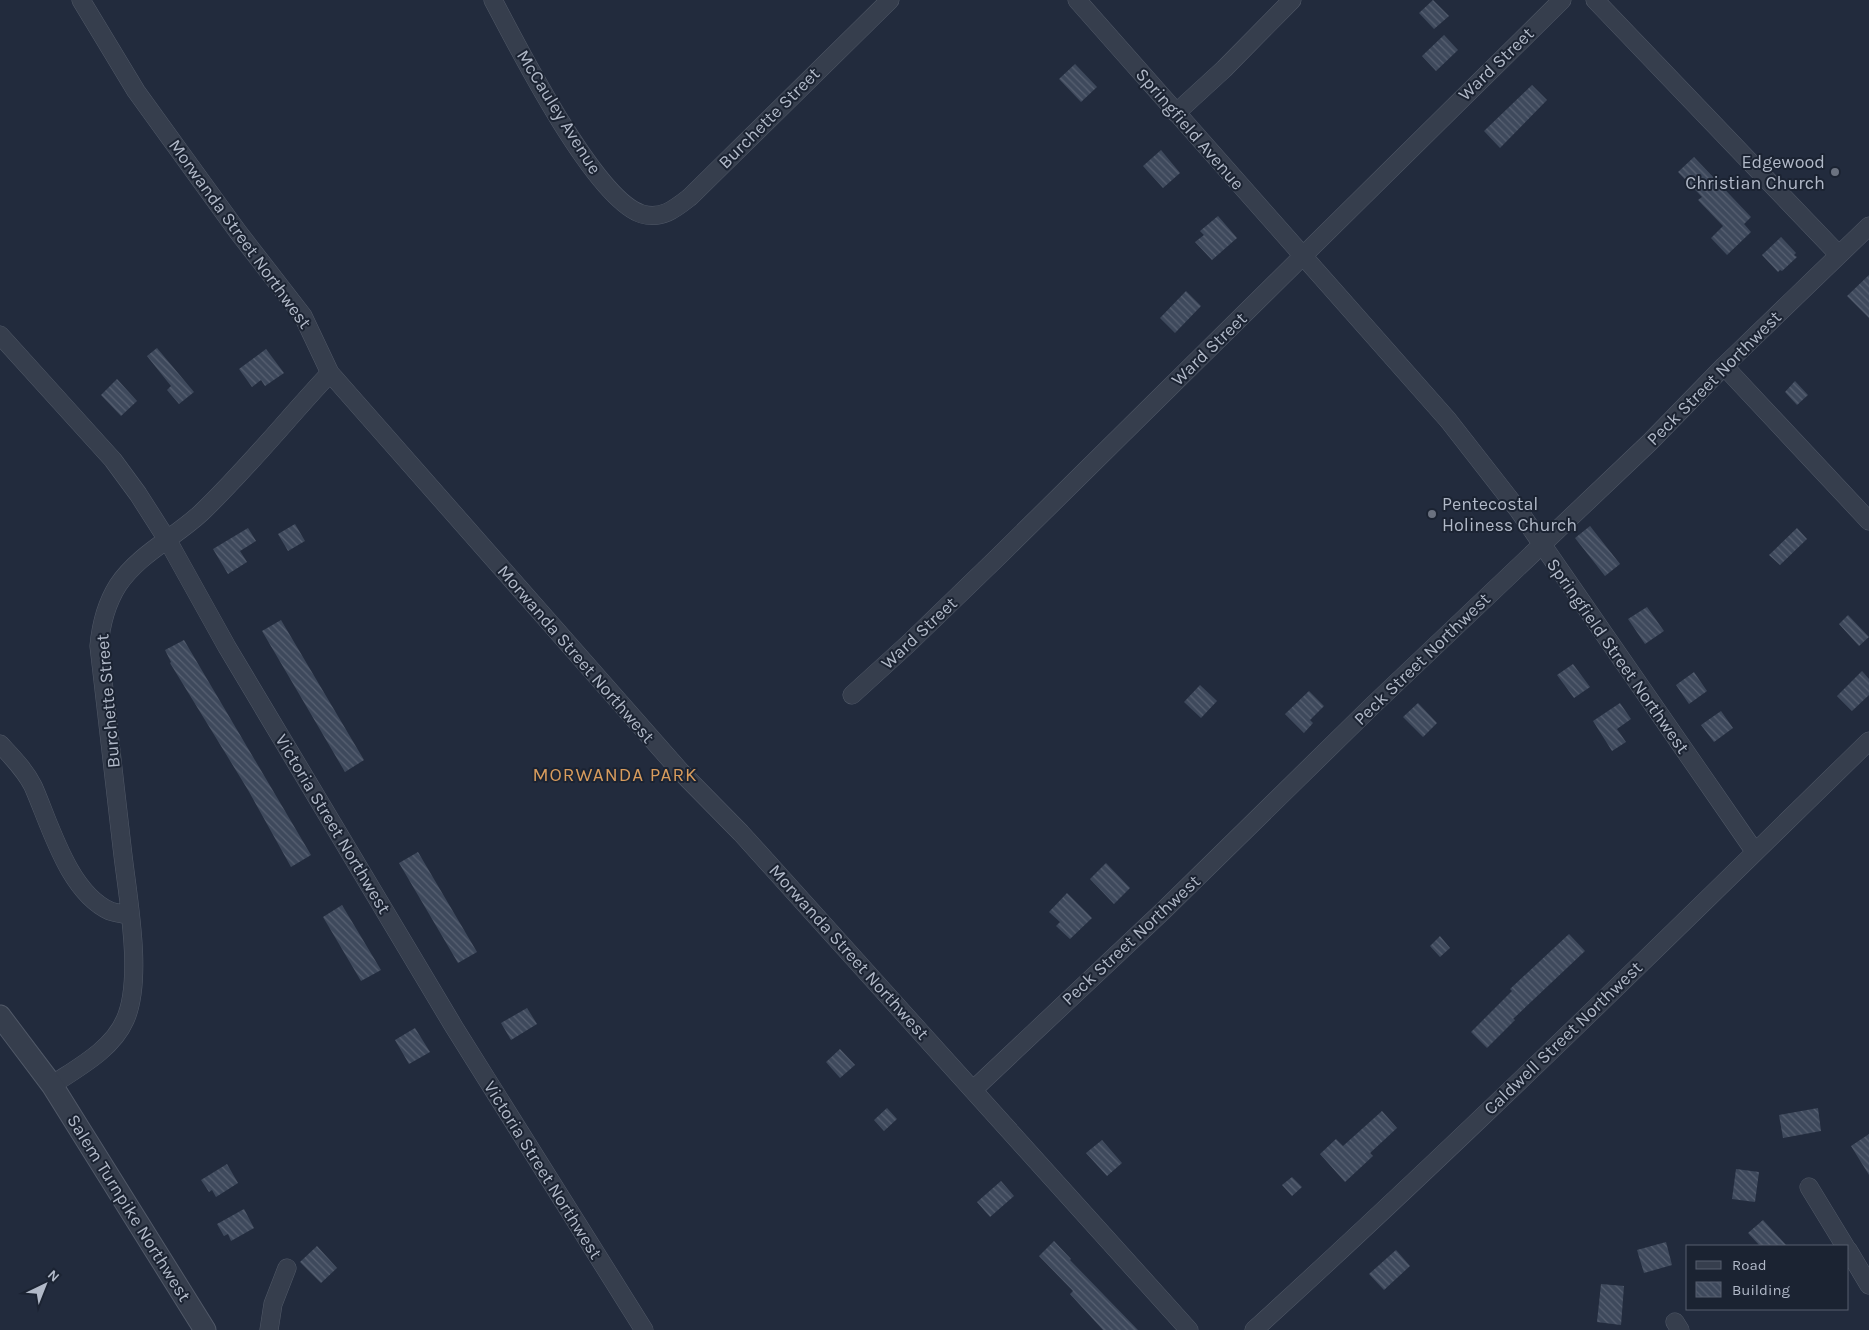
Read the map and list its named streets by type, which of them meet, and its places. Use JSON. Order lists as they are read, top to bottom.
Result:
{
  "streets": {
    "street": [
      "Ward Street",
      "McCauley Avenue",
      "Burchette Street",
      "Springfield Avenue",
      "Morwanda Street Northwest",
      "Peck Street Northwest",
      "Springfield Street Northwest",
      "Victoria Street Northwest",
      "Caldwell Street Northwest",
      "Salem Turnpike Northwest"
    ]
  },
  "crossings": [
    ["Ward Street", "Springfield Avenue"],
    ["Ward Street", "Springfield Street Northwest"],
    ["McCauley Avenue", "Burchette Street"],
    ["Burchette Street", "Morwanda Street Northwest"],
    ["Burchette Street", "Victoria Street Northwest"],
    ["Burchette Street", "Salem Turnpike Northwest"],
    ["Springfield Avenue", "Springfield Street Northwest"],
    ["Morwanda Street Northwest", "Peck Street Northwest"],
    ["Peck Street Northwest", "Springfield Street Northwest"],
    ["Springfield Street Northwest", "Caldwell Street Northwest"]
  ],
  "districts": ["MORWANDA PARK"],
  "places": ["Edgewood Christian Church", "Pentecostal Holiness Church"],
  "legend": ["Road", "Building"],
  "north": "top right"
}
